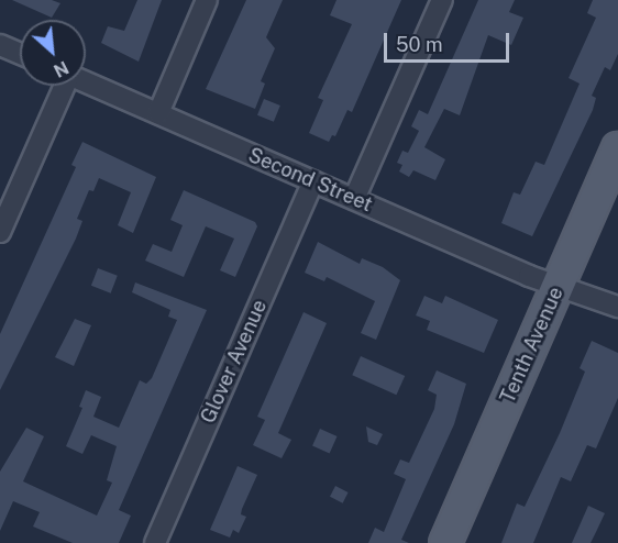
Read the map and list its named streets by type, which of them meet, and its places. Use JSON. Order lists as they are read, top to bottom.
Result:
{
  "streets": {
    "main road": ["Tenth Avenue"],
    "street": ["Second Street", "Glover Avenue"]
  },
  "crossings": [
    ["Second Street", "Tenth Avenue"],
    ["Second Street", "Glover Avenue"]
  ],
  "scale_bar": "50 m",
  "north": "bottom right"
}
